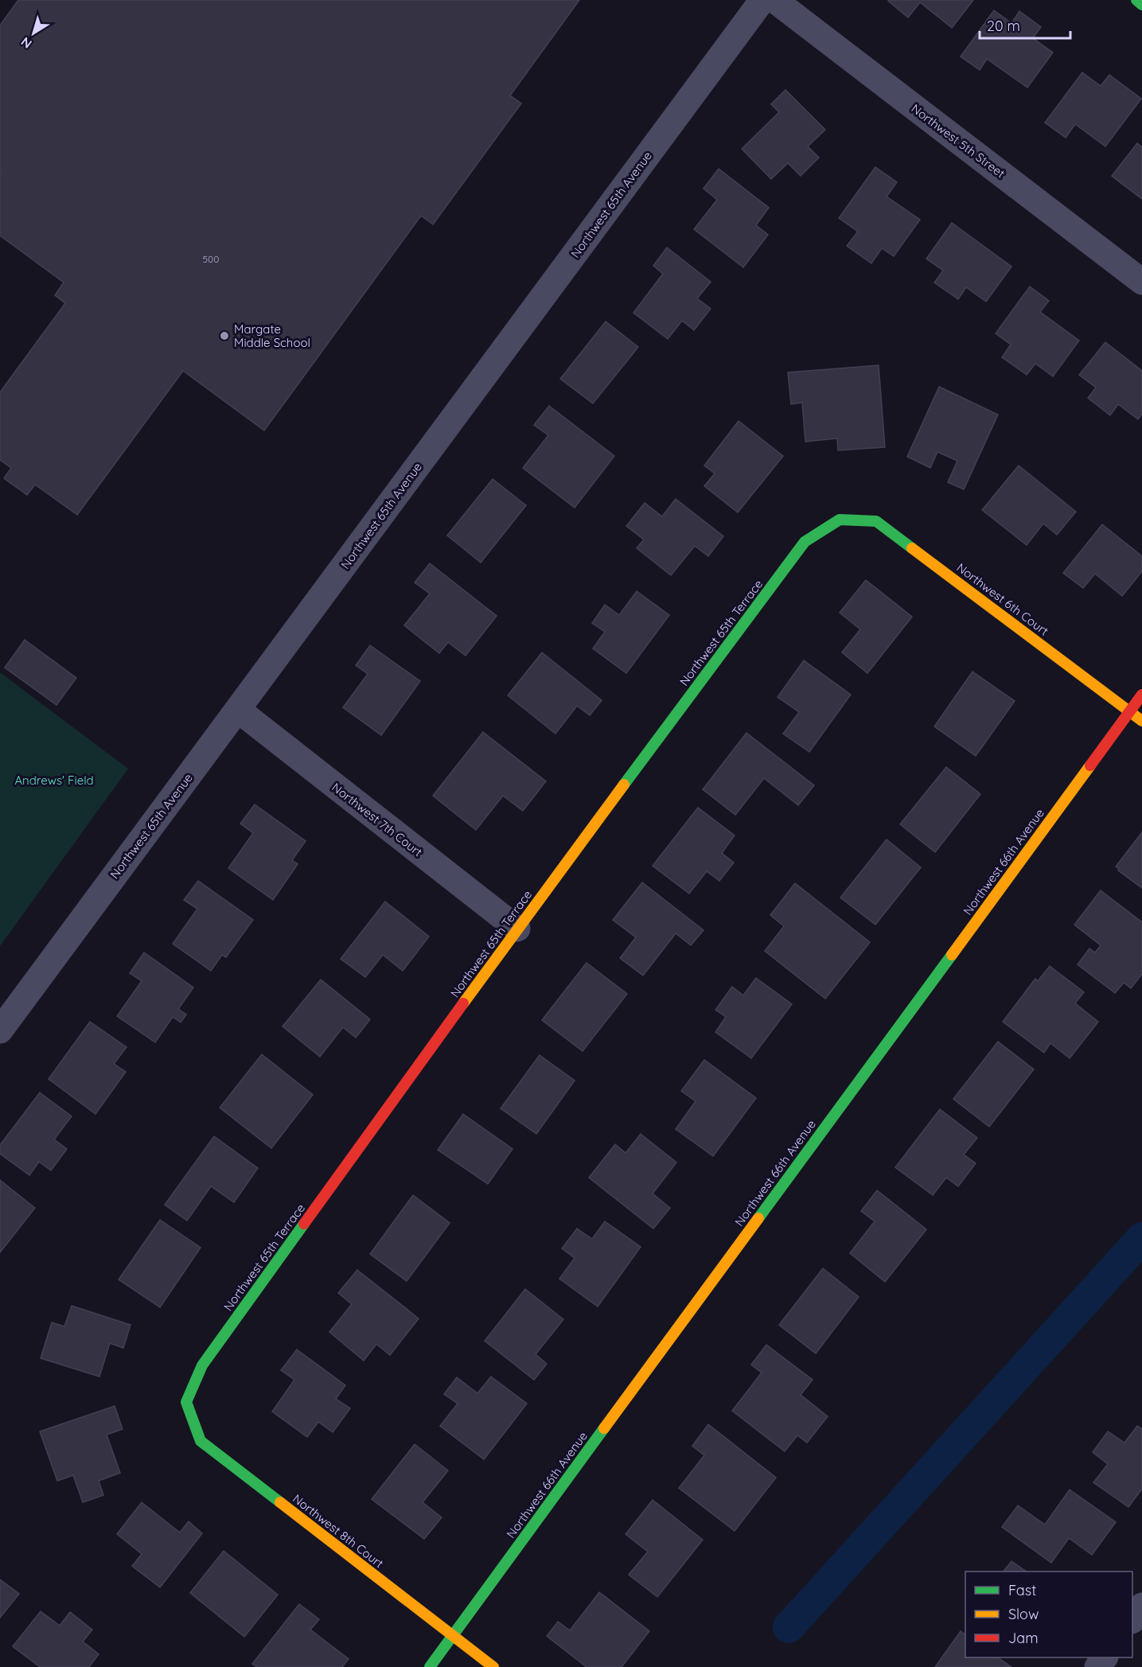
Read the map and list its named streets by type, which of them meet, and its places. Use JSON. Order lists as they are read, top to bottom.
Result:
{
  "streets": {
    "street": [
      "Northwest 5th Street",
      "Northwest 65th Avenue",
      "Northwest 6th Court",
      "Northwest 65th Terrace",
      "Northwest 7th Court",
      "Northwest 66th Avenue",
      "Northwest 8th Court"
    ]
  },
  "crossings": [
    ["Northwest 65th Avenue", "Northwest 7th Court"],
    ["Northwest 6th Court", "Northwest 65th Terrace"],
    ["Northwest 6th Court", "Northwest 66th Avenue"],
    ["Northwest 65th Terrace", "Northwest 7th Court"],
    ["Northwest 65th Terrace", "Northwest 8th Court"],
    ["Northwest 66th Avenue", "Northwest 8th Court"]
  ],
  "parks": ["Andrews' Field"],
  "places": ["Margate Middle School"],
  "house_numbers": ["500"],
  "legend": ["Fast", "Slow", "Jam"],
  "scale_bar": "20 m",
  "north": "bottom left"
}
